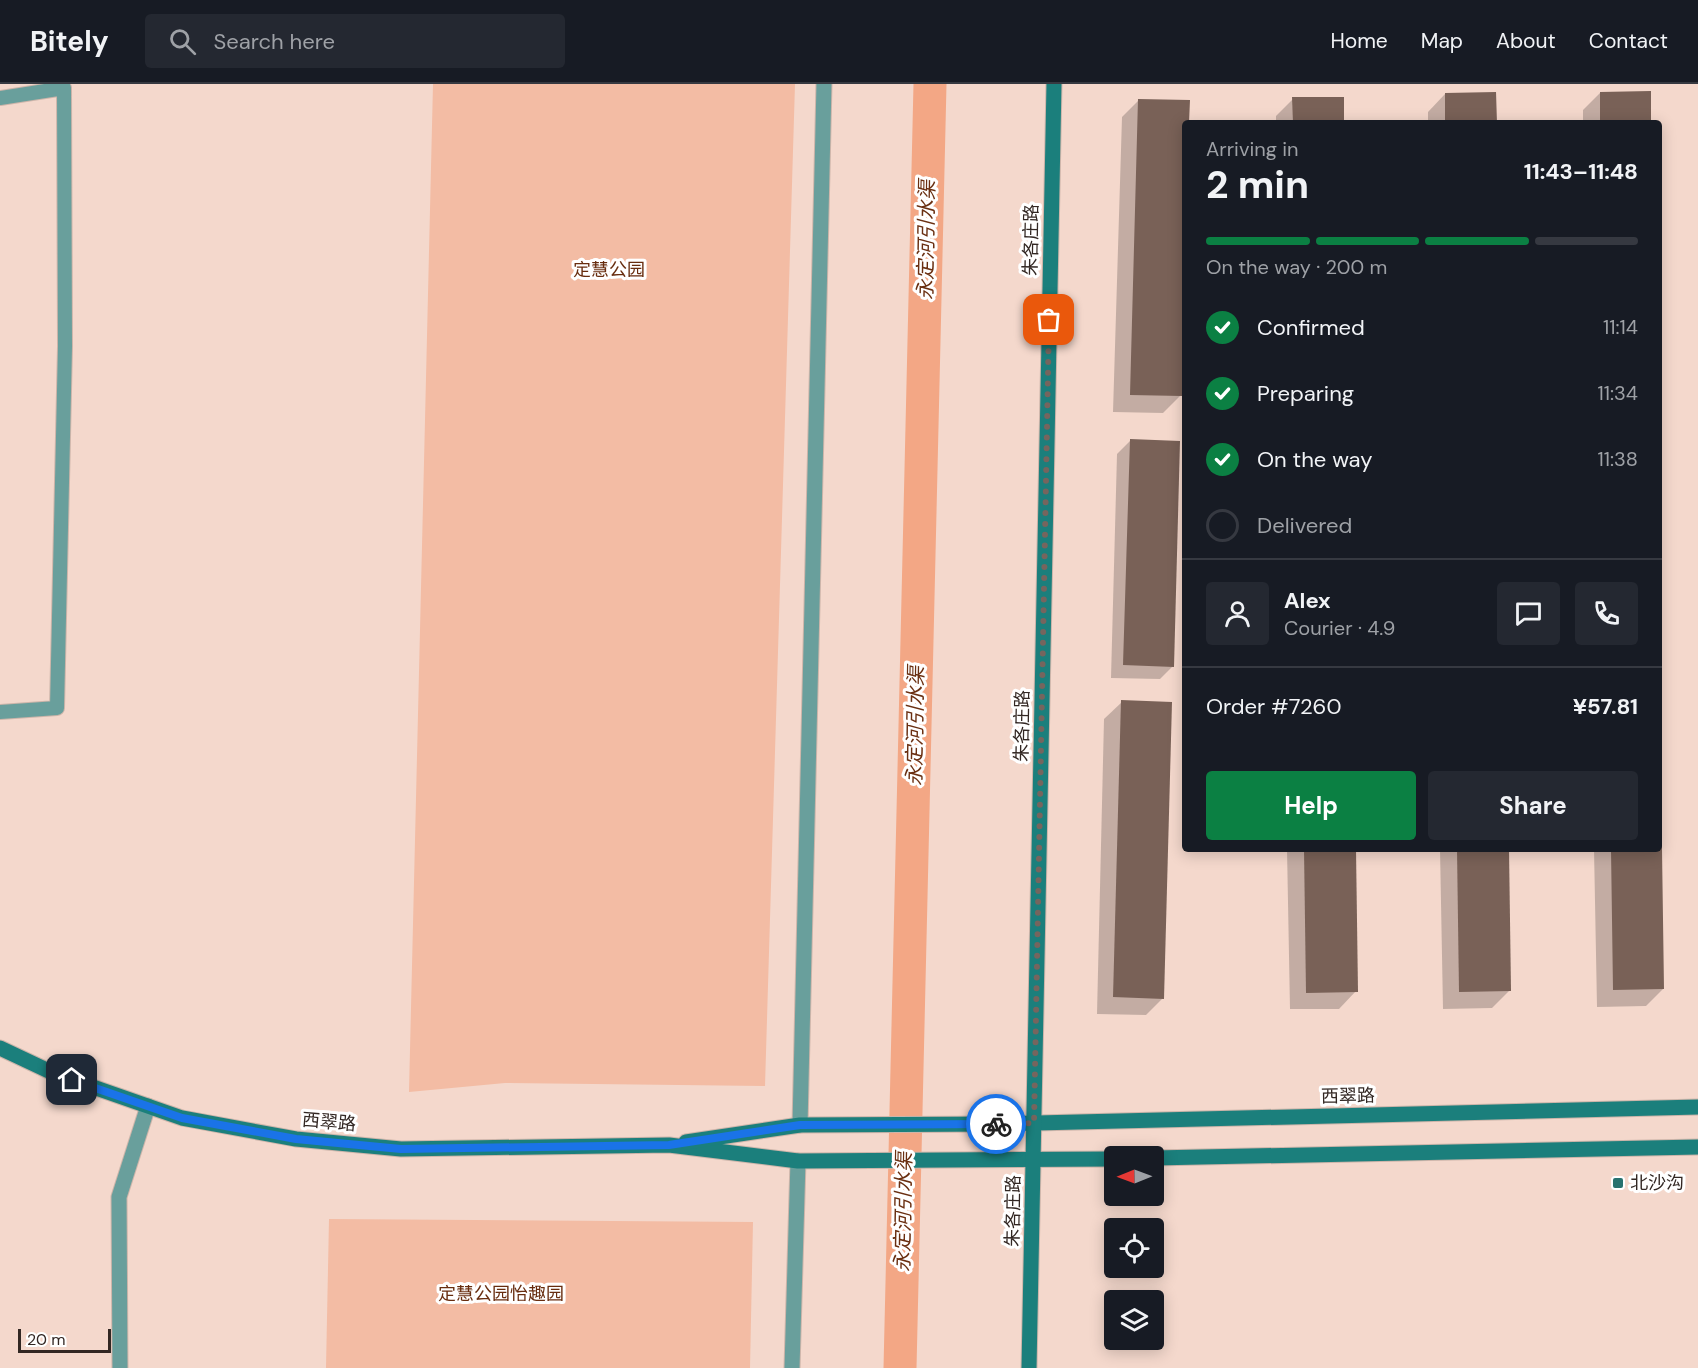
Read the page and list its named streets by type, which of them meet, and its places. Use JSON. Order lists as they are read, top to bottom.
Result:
{
  "streets": {
    "main road": ["朱各庄路", "西翠路"]
  },
  "crossings": [
    ["朱各庄路", "西翠路"]
  ],
  "water": ["永定河引水渠"],
  "parks": ["定慧公园", "定慧公园怡趣园"],
  "places": {
    "transit": ["北沙沟"]
  },
  "scale_bar": "20 m",
  "north": "left",
  "page": {
    "header": "Bitely",
    "search": "Search here",
    "nav": [
      "Home",
      "Map",
      "About",
      "Contact"
    ],
    "heading": ["2 min", "Arriving in", "11:43–11:48"],
    "panel": [
      "Alex",
      "Courier · 4.9",
      "Order #7260",
      "¥57.81"
    ],
    "bar": "On the way · 200 m",
    "list": [
      ["Confirmed", "11:14"],
      ["Preparing", "11:34"],
      ["On the way", "11:38"],
      "Delivered"
    ],
    "buttons": ["Help", "Share"],
    "scale": "20 m"
  }
}
